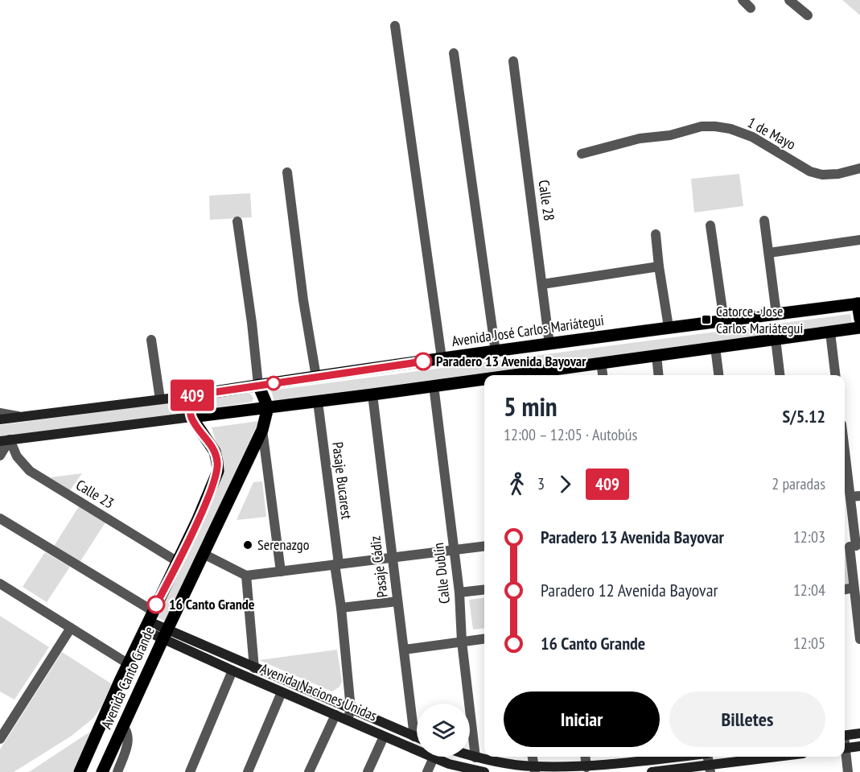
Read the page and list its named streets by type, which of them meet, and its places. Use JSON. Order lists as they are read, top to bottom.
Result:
{
  "streets": {
    "main road": ["Avenida José Carlos Mariátegui", "Avenida Canto Grande"],
    "street": [
      "1 de Mayo",
      "Calle 28",
      "Pasaje Bucarest",
      "Calle 23",
      "Pasaje Cádiz",
      "Calle Dublín",
      "Avenida Naciones Unidas"
    ]
  },
  "crossings": [
    ["Calle 28", "Avenida José Carlos Mariátegui"],
    ["Avenida José Carlos Mariátegui", "Avenida Canto Grande"],
    ["Pasaje Bucarest", "Avenida Naciones Unidas"],
    ["Calle 23", "Avenida Canto Grande"],
    ["Pasaje Cádiz", "Avenida Naciones Unidas"],
    ["Avenida Canto Grande", "Avenida Naciones Unidas"]
  ],
  "places": {
    "transit": ["Catorce - Jose Carlos Mariátegui"],
    "other": ["Paradero 13 Avenida Bayovar", "Serenazgo", "16 Canto Grande"]
  },
  "lines": ["bus line 409"],
  "page": {
    "on_map": "409",
    "heading": ["5 min", "12:00 – 12:05 · Autobús", "S/5.12"],
    "legs": ["3", "409", "2 paradas"],
    "list": [
      {
        "name": "Paradero 13 Avenida Bayovar",
        "value": "12:03"
      },
      {
        "name": "Paradero 12 Avenida Bayovar",
        "value": "12:04"
      },
      {
        "name": "16 Canto Grande",
        "value": "12:05"
      }
    ],
    "buttons": ["Iniciar", "Billetes"]
  }
}
